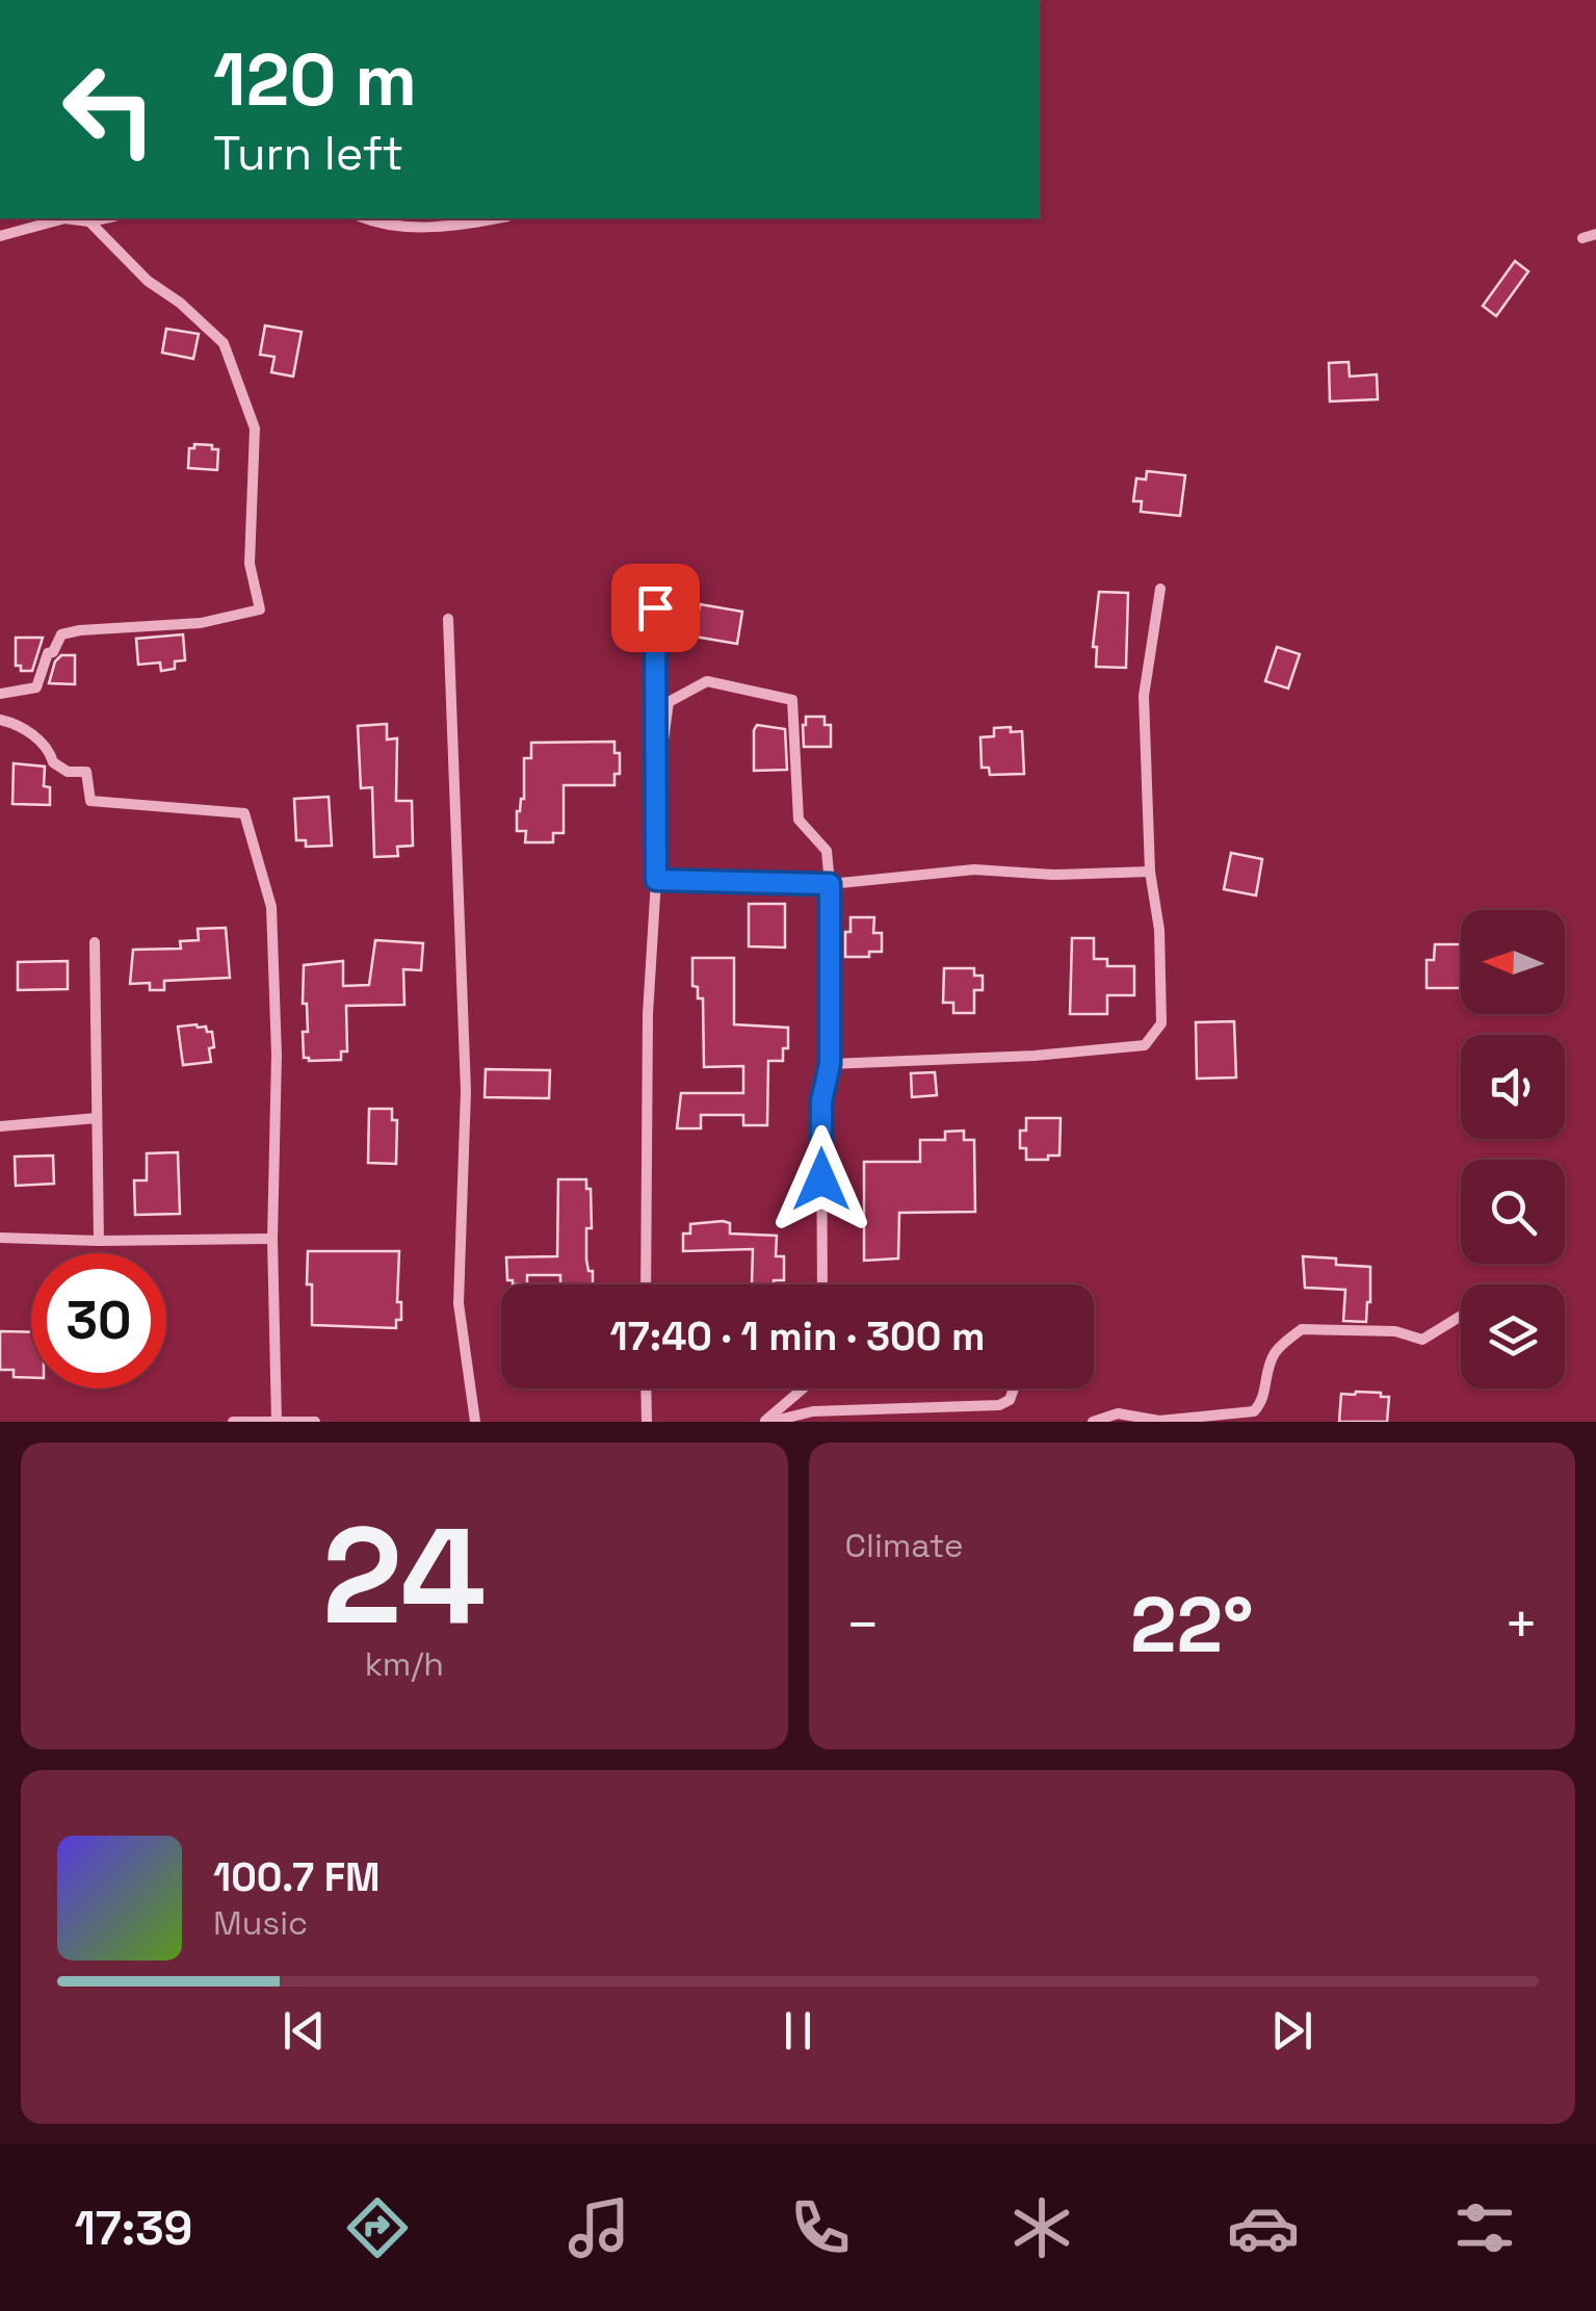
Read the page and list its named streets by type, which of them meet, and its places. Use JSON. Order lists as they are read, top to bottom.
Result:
{
  "north": "left",
  "page": {
    "turn": ["120 m", "Turn left"],
    "limit": "30",
    "trip": "17:40 · 1 min · 300 m",
    "tile": [
      ["24", "km/h"],
      "Climate"
    ],
    "heat": ["−", "22°", "+"],
    "song": ["100.7 FM", "Music"],
    "tabs": "17:39"
  }
}
